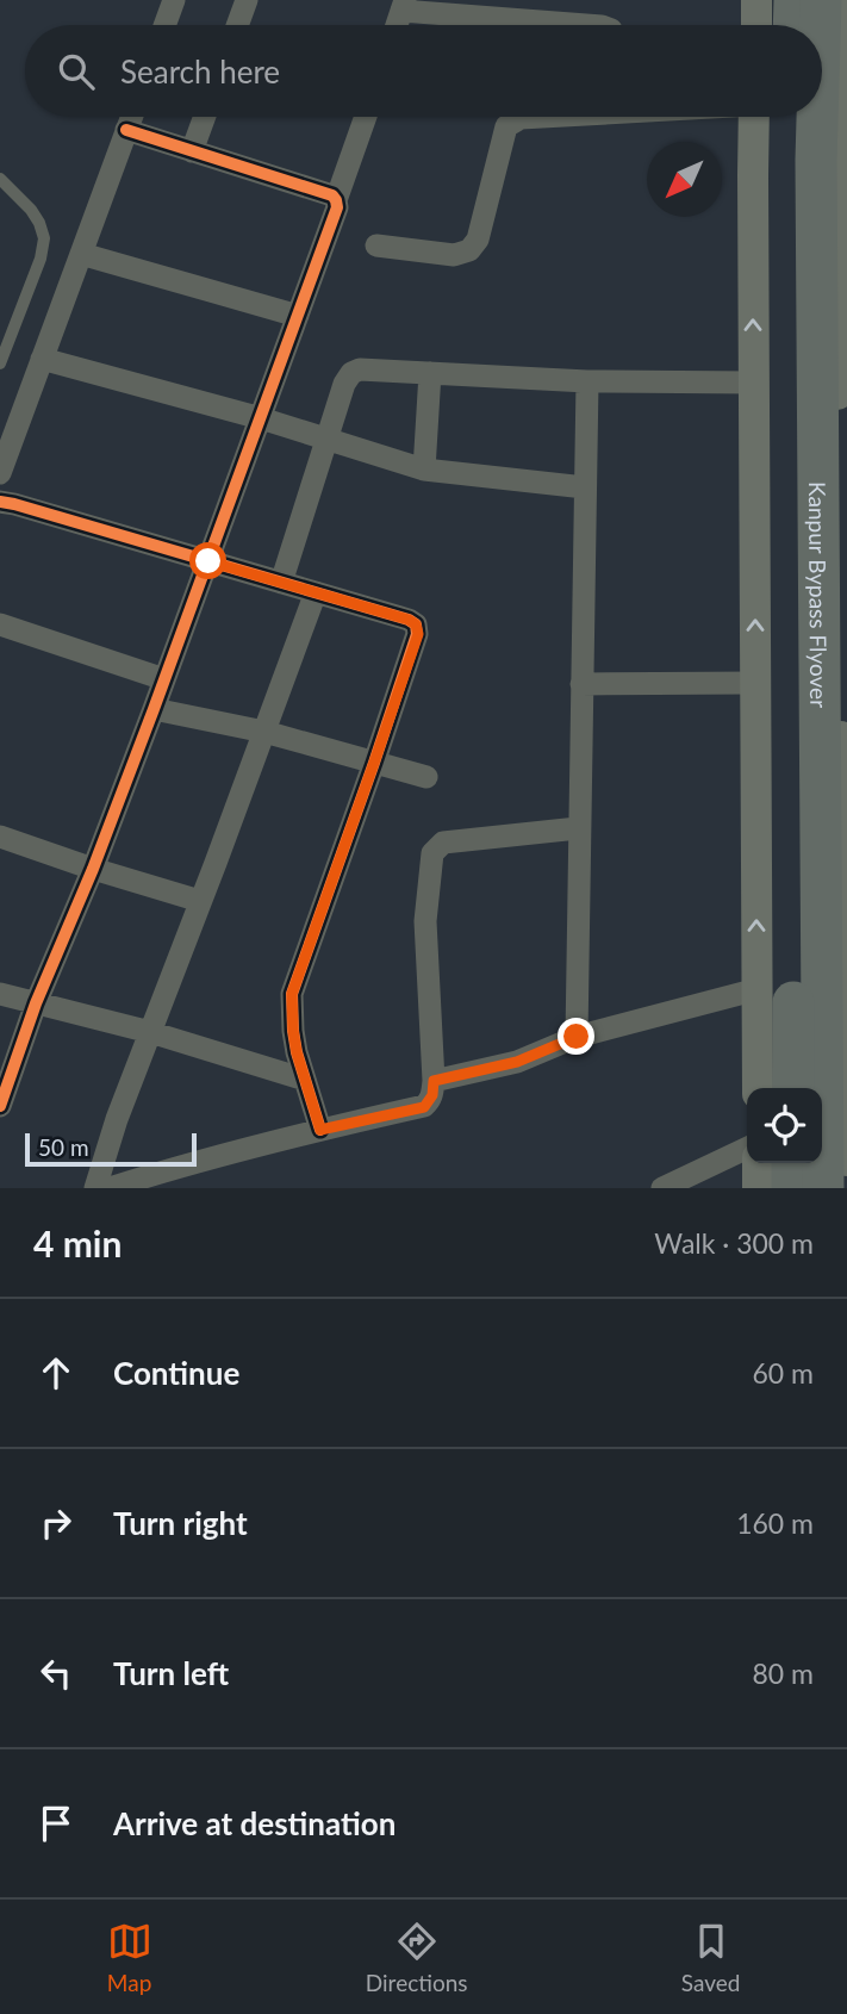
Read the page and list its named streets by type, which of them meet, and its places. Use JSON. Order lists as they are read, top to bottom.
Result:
{
  "streets": {
    "highway": ["Kanpur Bypass Flyover"]
  },
  "scale_bar": "50 m",
  "north": "bottom left",
  "page": {
    "search": "Search here",
    "scale": "50 m",
    "heading": ["4 min", "Walk · 300 m"],
    "list": [
      ["Continue", "60 m"],
      ["Turn right", "160 m"],
      ["Turn left", "80 m"],
      "Arrive at destination"
    ],
    "nav": ["Map", "Directions", "Saved"]
  }
}
